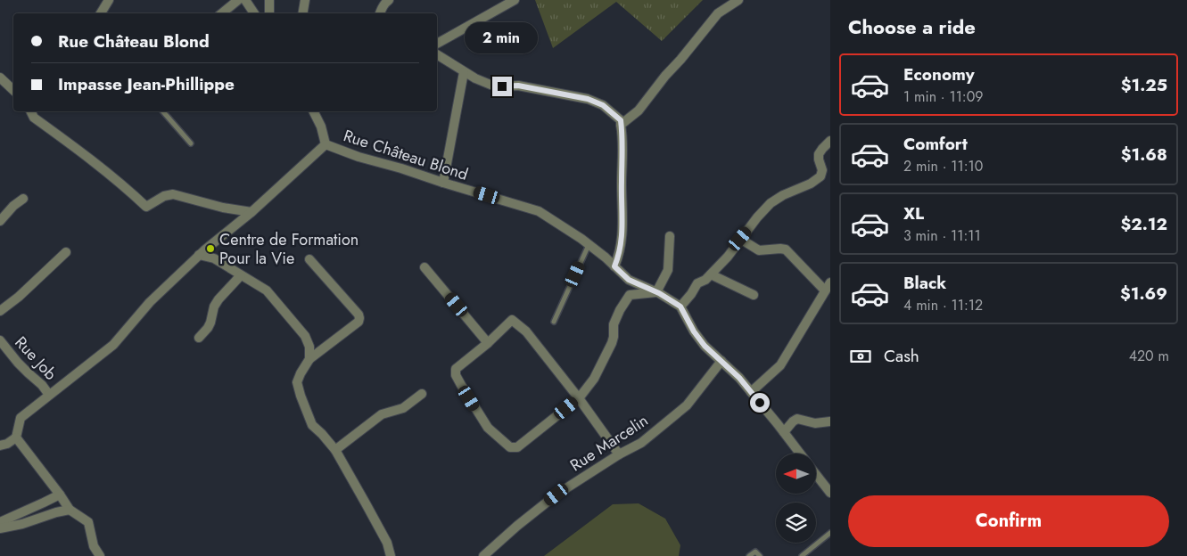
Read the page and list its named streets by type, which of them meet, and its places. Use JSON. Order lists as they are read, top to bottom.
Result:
{
  "streets": {
    "street": ["Rue Château Blond", "Rue Job", "Rue Marcelin"]
  },
  "crossings": [
    ["Rue Château Blond", "Rue Job"]
  ],
  "places": ["Centre de Formation Pour la Vie"],
  "north": "left",
  "page": {
    "heading": "Choose a ride",
    "banner": ["Rue Château Blond", "Impasse Jean-Phillippe"],
    "bubble": "2 min",
    "list": [
      {
        "name": "Economy",
        "note": "1 min · 11:09",
        "value": "$1.25"
      },
      {
        "name": "Comfort",
        "note": "2 min · 11:10",
        "value": "$1.68"
      },
      {
        "name": "XL",
        "note": "3 min · 11:11",
        "value": "$2.12"
      },
      {
        "name": "Black",
        "note": "4 min · 11:12",
        "value": "$1.69"
      }
    ],
    "pay": ["Cash", "420 m"],
    "buttons": "Confirm"
  }
}
